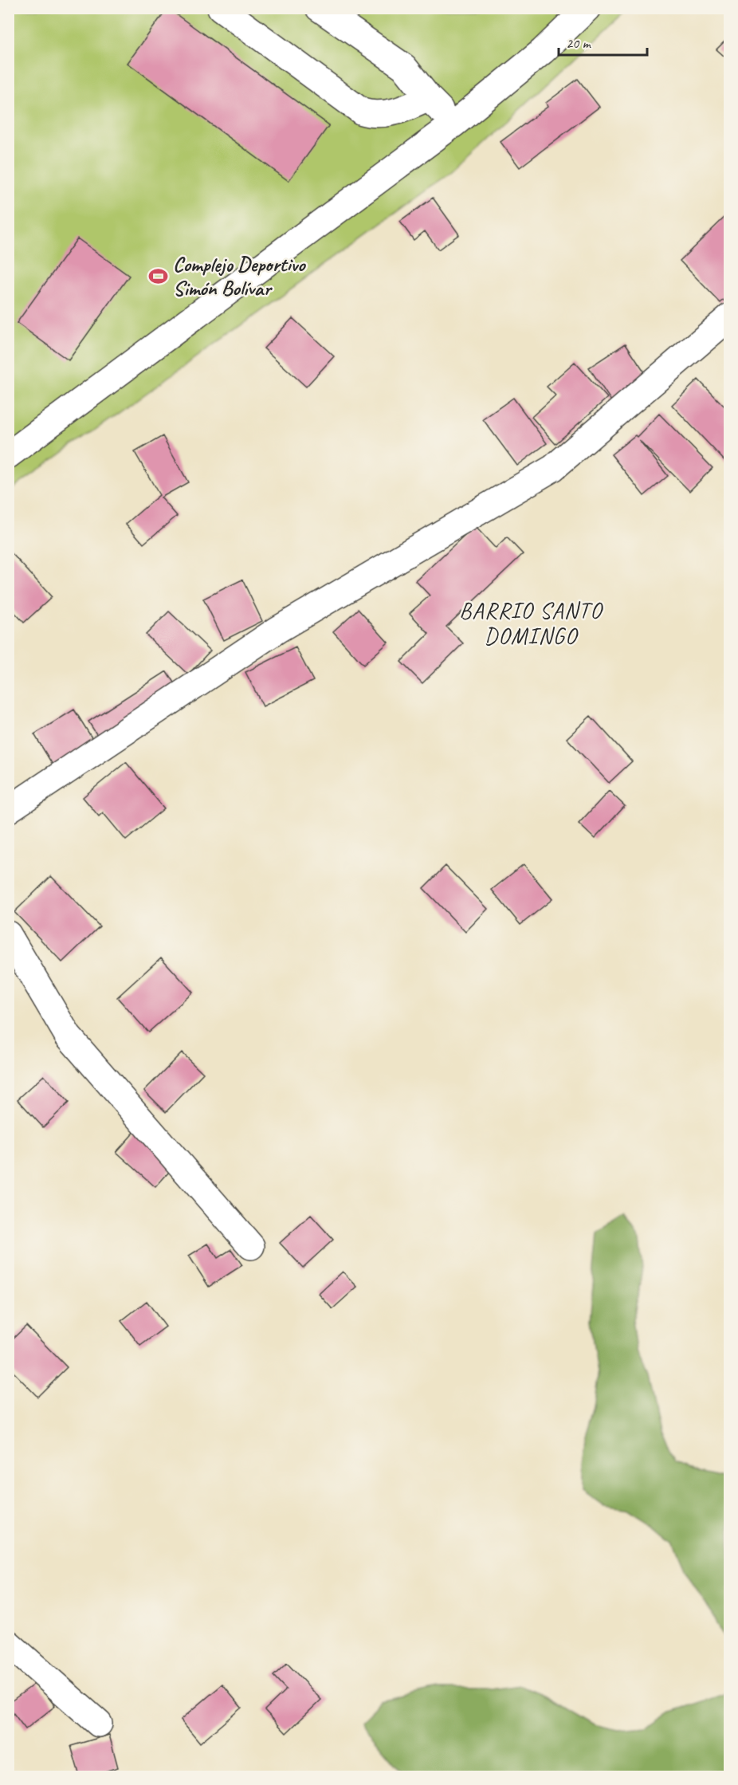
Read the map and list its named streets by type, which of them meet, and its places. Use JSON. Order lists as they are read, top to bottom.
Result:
{
  "districts": ["BARRIO SANTO DOMINGO"],
  "places": {
    "sports": ["Complejo Deportivo Simón Bolívar"]
  },
  "scale_bar": "20 m"
}
